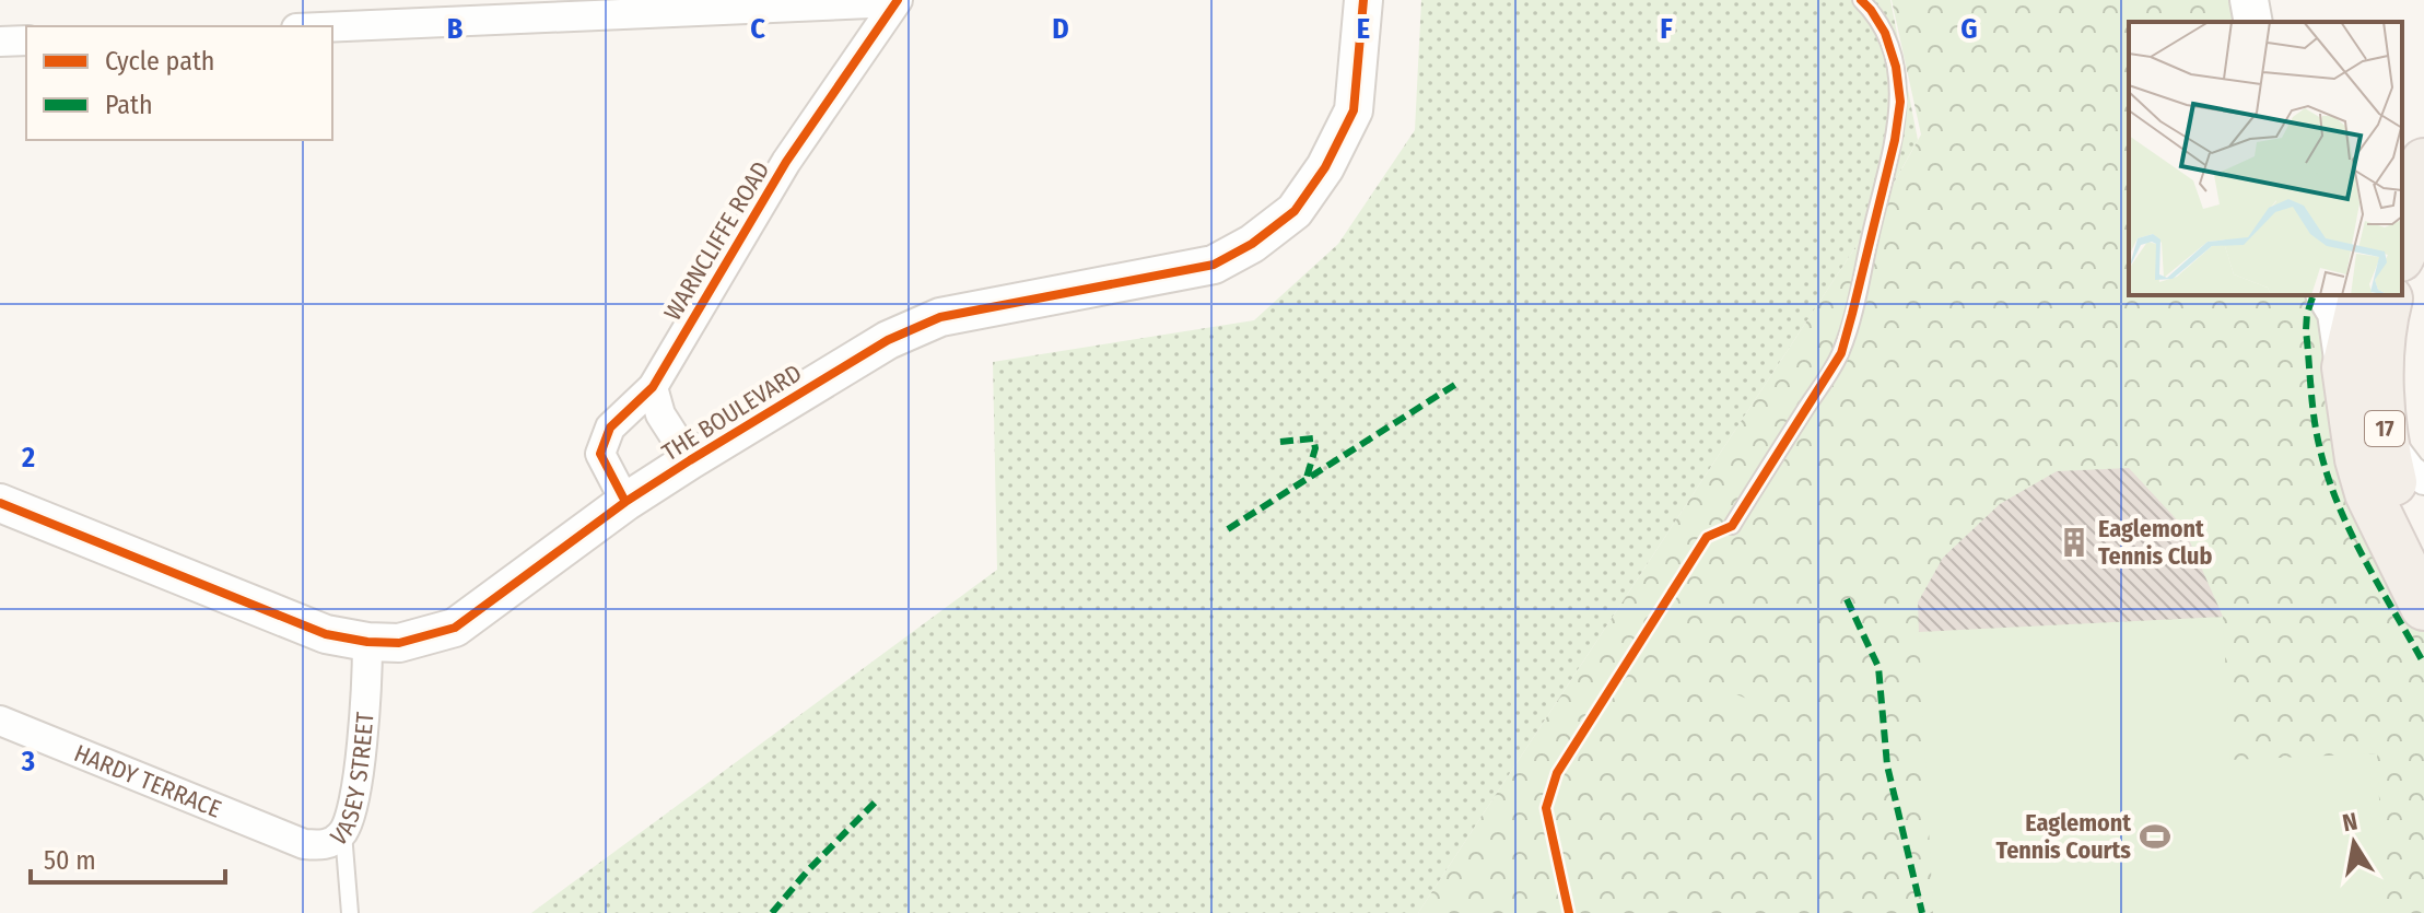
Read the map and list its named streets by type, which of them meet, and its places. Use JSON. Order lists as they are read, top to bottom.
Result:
{
  "streets": {
    "main road": ["17"],
    "street": [
      "WARNCLIFFE ROAD",
      "THE BOULEVARD",
      "VASEY STREET",
      "HARDY TERRACE"
    ]
  },
  "crossings": [
    ["WARNCLIFFE ROAD", "THE BOULEVARD"],
    ["THE BOULEVARD", "VASEY STREET"],
    ["VASEY STREET", "HARDY TERRACE"]
  ],
  "places": {
    "building": ["Eaglemont Tennis Club"],
    "sports": ["Eaglemont Tennis Courts"]
  },
  "legend": ["Cycle path", "Path"],
  "scale_bar": "50 m",
  "north": "top",
  "grid": {
    "columns": [
      "B",
      "C",
      "D",
      "E",
      "F",
      "G"
    ],
    "rows": ["2", "3"]
  }
}
